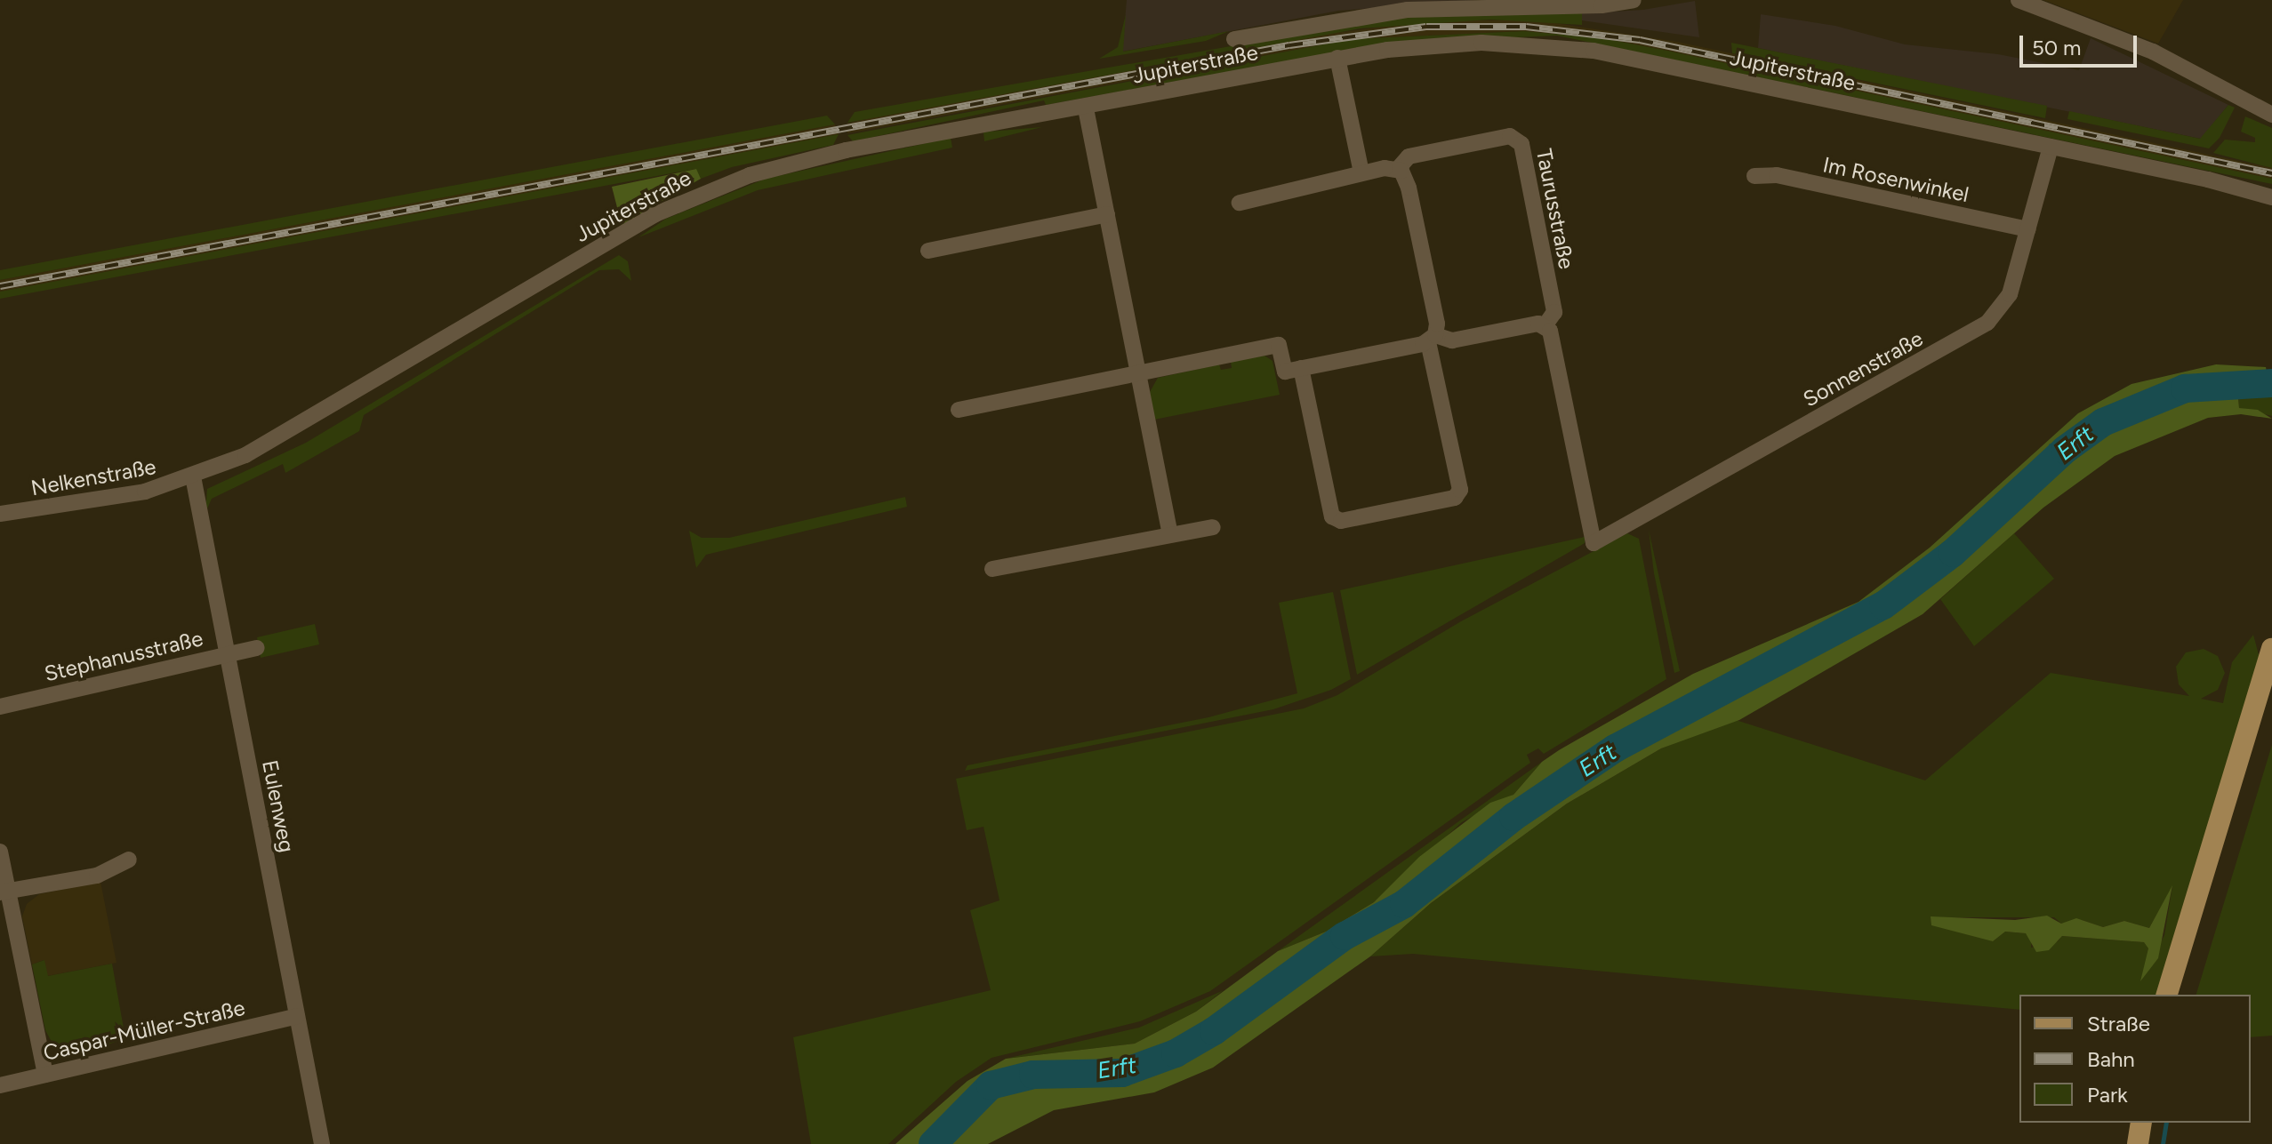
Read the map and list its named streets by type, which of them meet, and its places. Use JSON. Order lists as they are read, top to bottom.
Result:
{
  "streets": {
    "street": [
      "Jupiterstraße",
      "Im Rosenwinkel",
      "Taurusstraße",
      "Sonnenstraße",
      "Nelkenstraße",
      "Stephanusstraße",
      "Eulenweg",
      "Caspar-Müller-Straße"
    ]
  },
  "crossings": [
    ["Jupiterstraße", "Sonnenstraße"],
    ["Jupiterstraße", "Nelkenstraße"],
    ["Jupiterstraße", "Eulenweg"],
    ["Im Rosenwinkel", "Sonnenstraße"],
    ["Taurusstraße", "Sonnenstraße"],
    ["Nelkenstraße", "Eulenweg"],
    ["Stephanusstraße", "Eulenweg"],
    ["Eulenweg", "Caspar-Müller-Straße"]
  ],
  "water": ["Erft"],
  "legend": ["Straße", "Bahn", "Park"],
  "scale_bar": "50 m"
}
